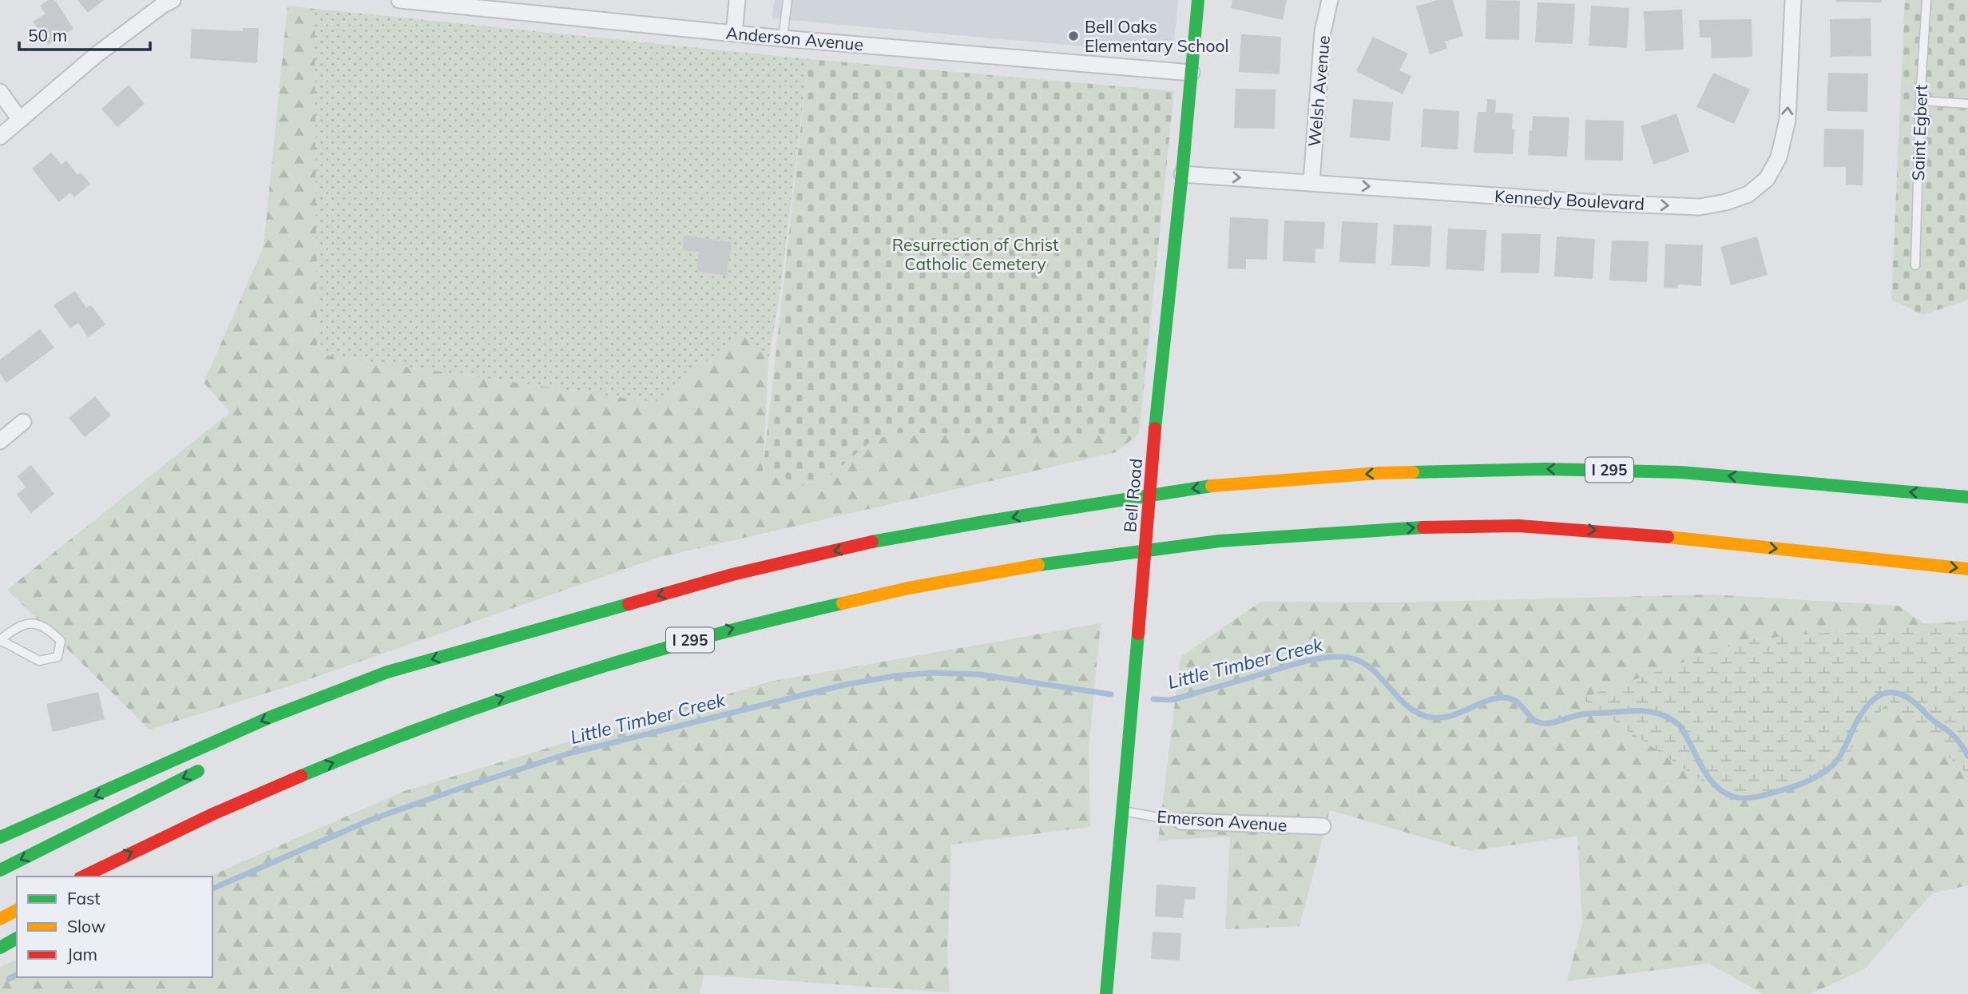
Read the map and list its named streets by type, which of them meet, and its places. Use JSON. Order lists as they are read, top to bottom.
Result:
{
  "streets": {
    "main road": ["I 295", "Bell Road"],
    "street": [
      "Anderson Avenue",
      "Welsh Avenue",
      "Kennedy Boulevard",
      "Emerson Avenue"
    ],
    "lane": ["Saint Egbert"]
  },
  "crossings": [
    ["Anderson Avenue", "Bell Road"],
    ["Welsh Avenue", "Kennedy Boulevard"],
    ["Kennedy Boulevard", "Bell Road"],
    ["Bell Road", "Emerson Avenue"]
  ],
  "one_way": ["Kennedy Boulevard"],
  "water": ["Little Timber Creek"],
  "parks": ["Resurrection of Christ Catholic Cemetery"],
  "places": ["Bell Oaks Elementary School"],
  "legend": ["Fast", "Slow", "Jam"],
  "scale_bar": "50 m"
}
